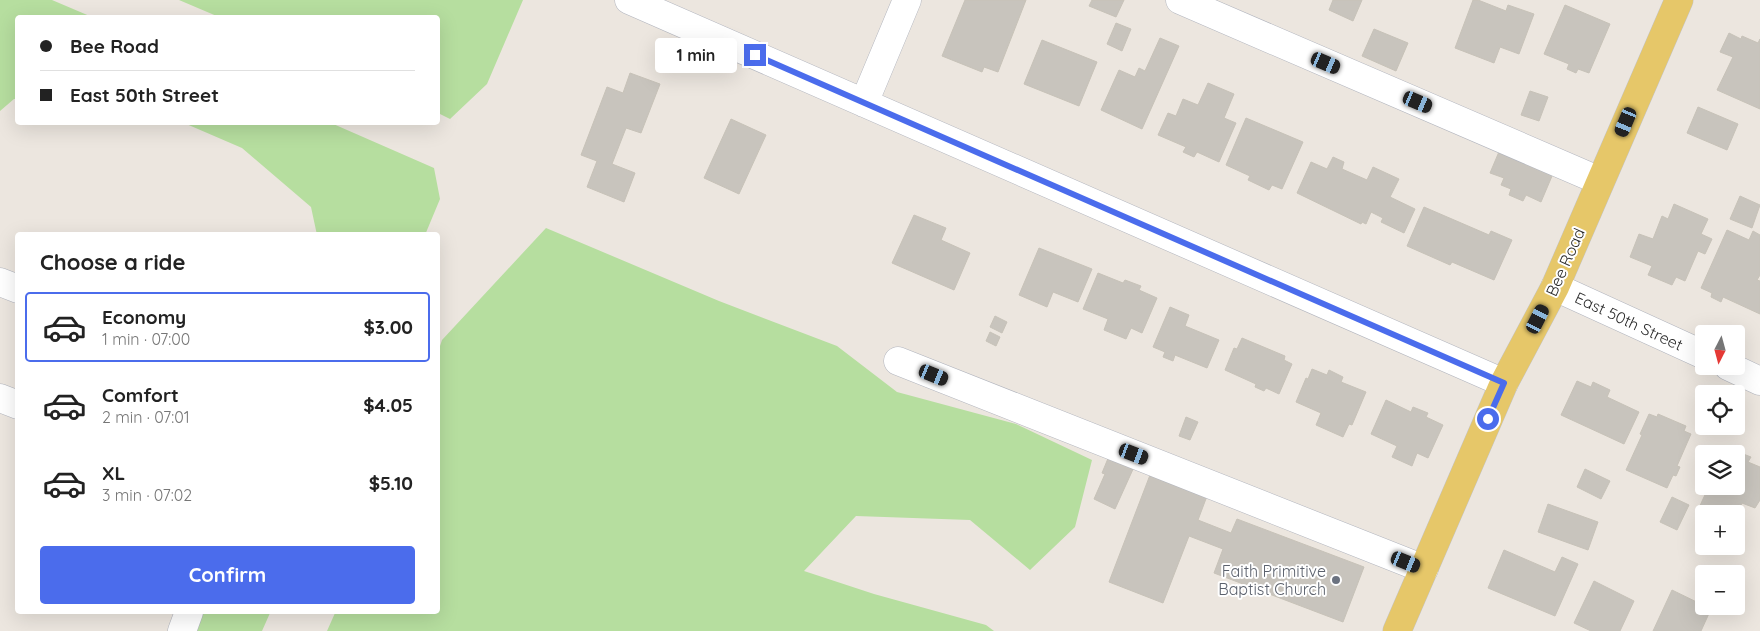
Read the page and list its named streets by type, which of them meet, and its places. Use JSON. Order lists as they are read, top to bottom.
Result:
{
  "streets": {
    "main road": ["Bee Road"],
    "street": ["East 50th Street"]
  },
  "crossings": [
    ["Bee Road", "East 50th Street"]
  ],
  "places": ["Faith Primitive Baptist Church"],
  "north": "bottom",
  "page": {
    "banner": ["Bee Road", "East 50th Street"],
    "bubble": "1 min",
    "heading": "Choose a ride",
    "list": [
      {
        "name": "Economy",
        "note": "1 min · 07:00",
        "value": "$3.00"
      },
      {
        "name": "Comfort",
        "note": "2 min · 07:01",
        "value": "$4.05"
      },
      {
        "name": "XL",
        "note": "3 min · 07:02",
        "value": "$5.10"
      }
    ],
    "map_buttons": ["+", "−"],
    "buttons": "Confirm"
  }
}
